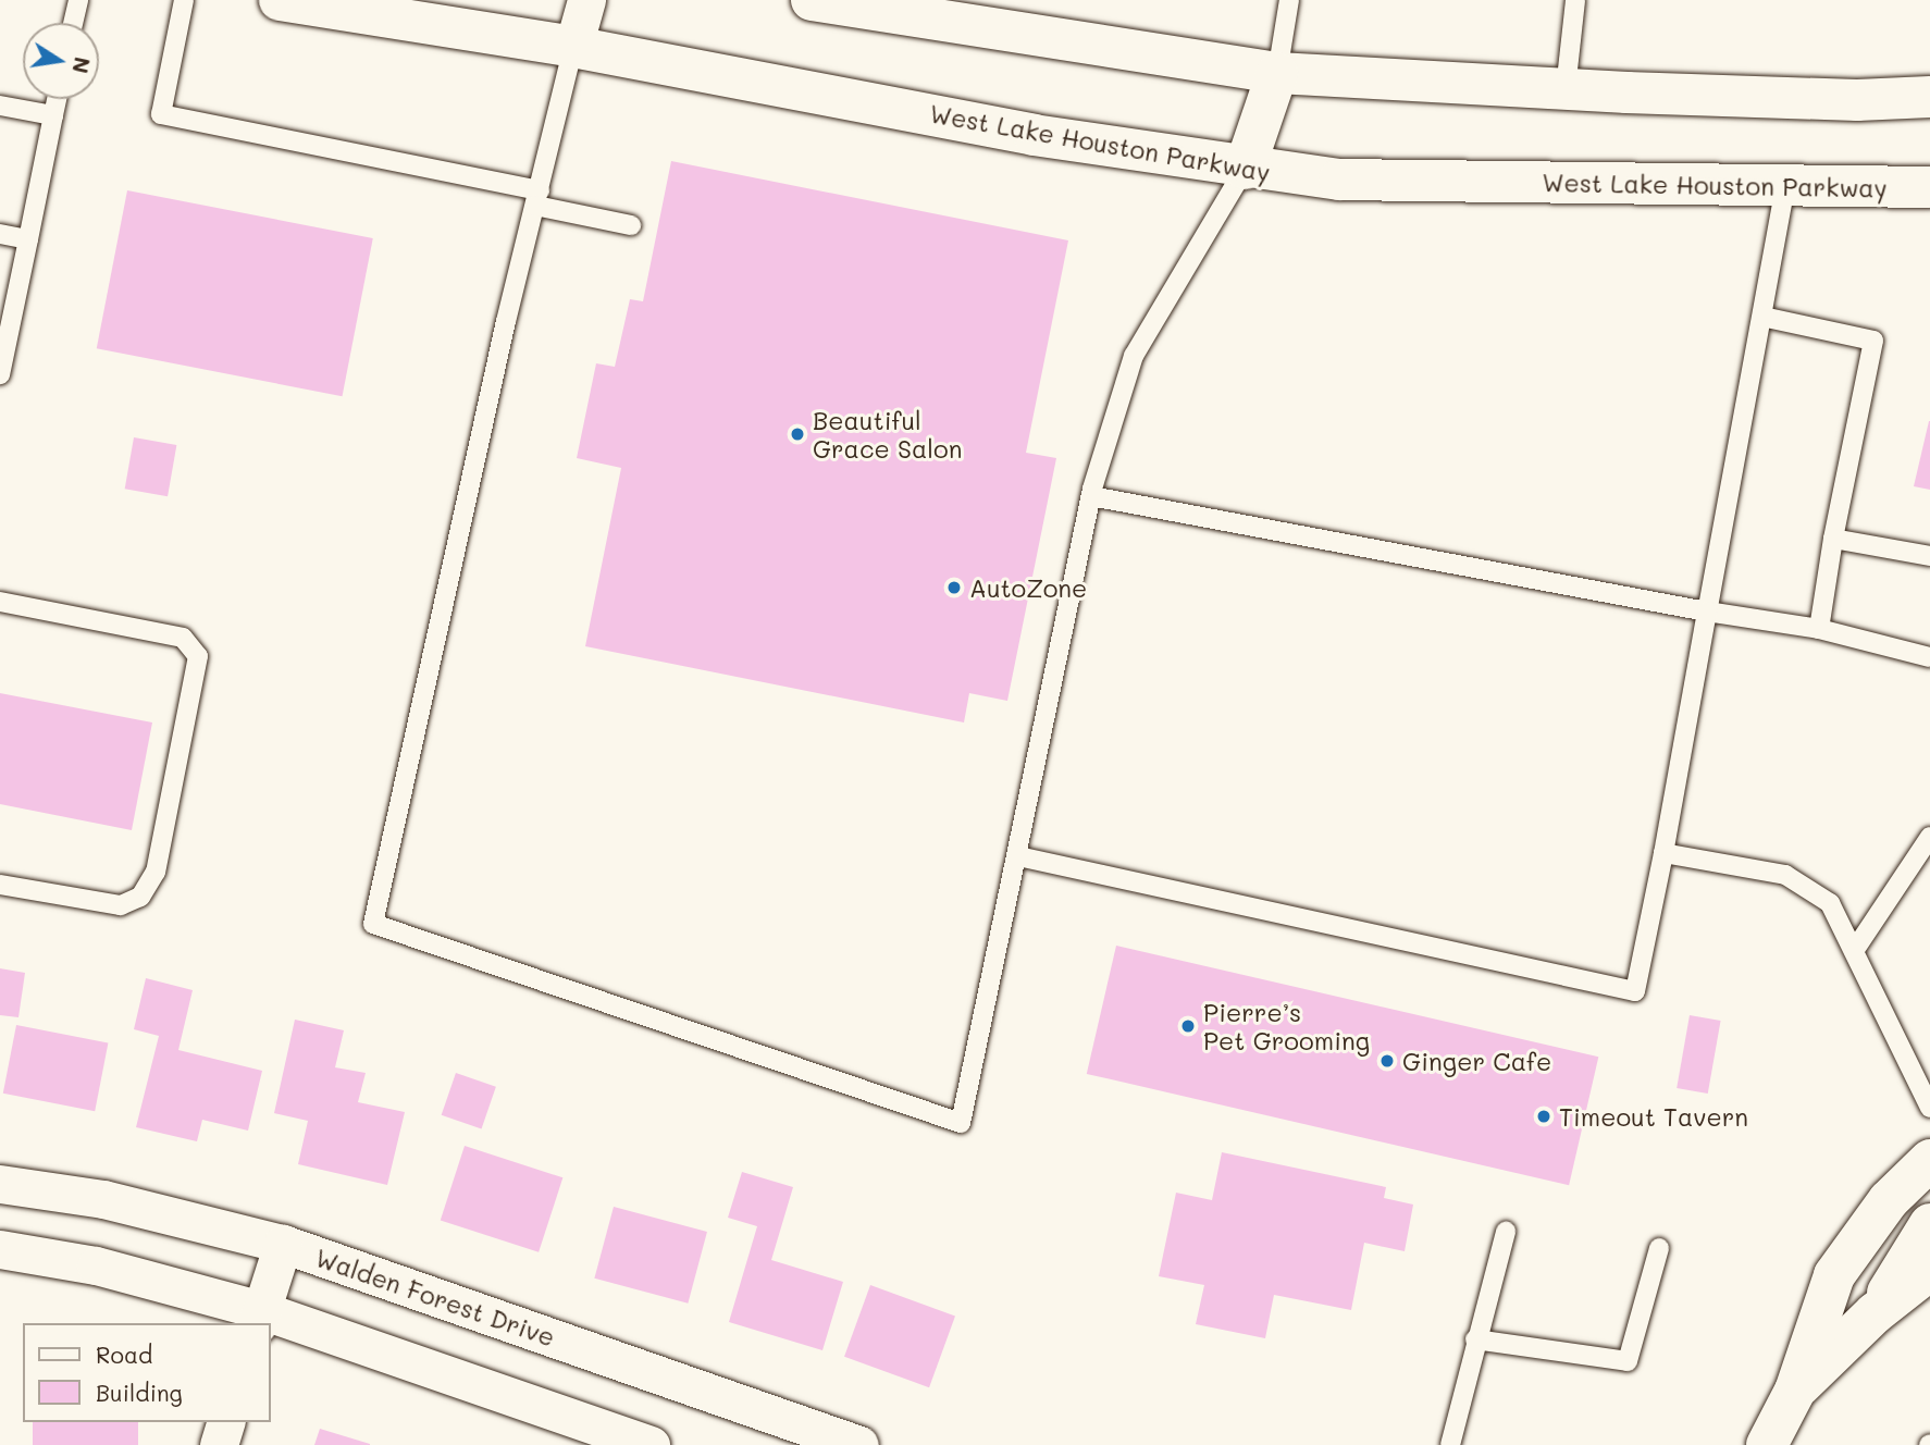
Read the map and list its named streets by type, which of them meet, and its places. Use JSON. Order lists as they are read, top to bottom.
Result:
{
  "streets": {
    "main road": ["West Lake Houston Parkway"],
    "street": ["Walden Forest Drive"]
  },
  "places": [
    "Beautiful Grace Salon",
    "AutoZone",
    "Pierre’s Pet Grooming",
    "Ginger Cafe",
    "Timeout Tavern"
  ],
  "legend": ["Road", "Building"],
  "north": "right"
}
